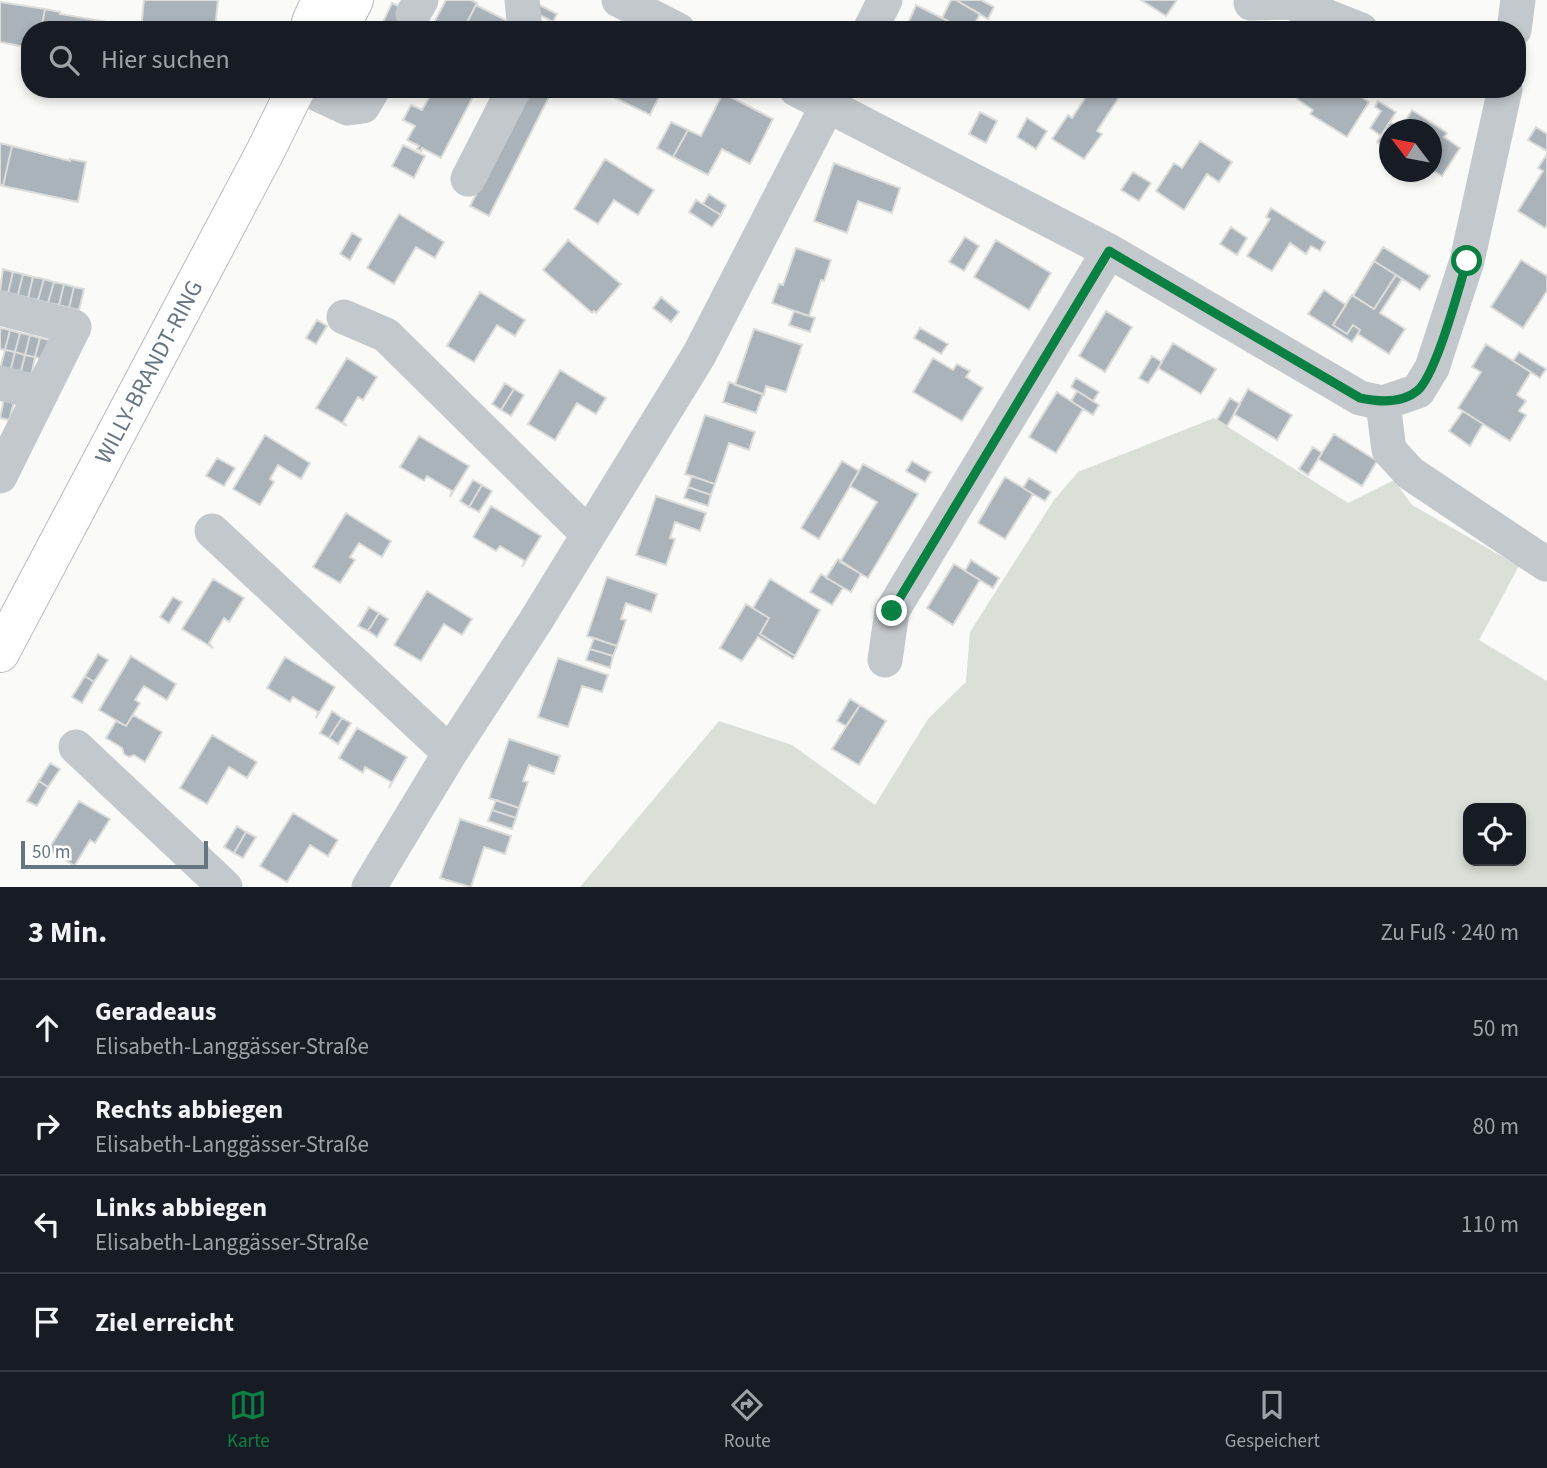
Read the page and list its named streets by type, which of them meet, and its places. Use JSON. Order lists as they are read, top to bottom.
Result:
{
  "streets": {
    "main road": ["WILLY-BRANDT-RING"]
  },
  "scale_bar": "50 m",
  "north": "top left",
  "page": {
    "search": "Hier suchen",
    "scale": "50 m",
    "heading": ["3 Min.", "Zu Fuß · 240 m"],
    "list": [
      ["Geradeaus", "Elisabeth-Langgässer-Straße", "50 m"],
      ["Rechts abbiegen", "Elisabeth-Langgässer-Straße", "80 m"],
      ["Links abbiegen", "Elisabeth-Langgässer-Straße", "110 m"],
      "Ziel erreicht"
    ],
    "nav": ["Karte", "Route", "Gespeichert"]
  }
}
